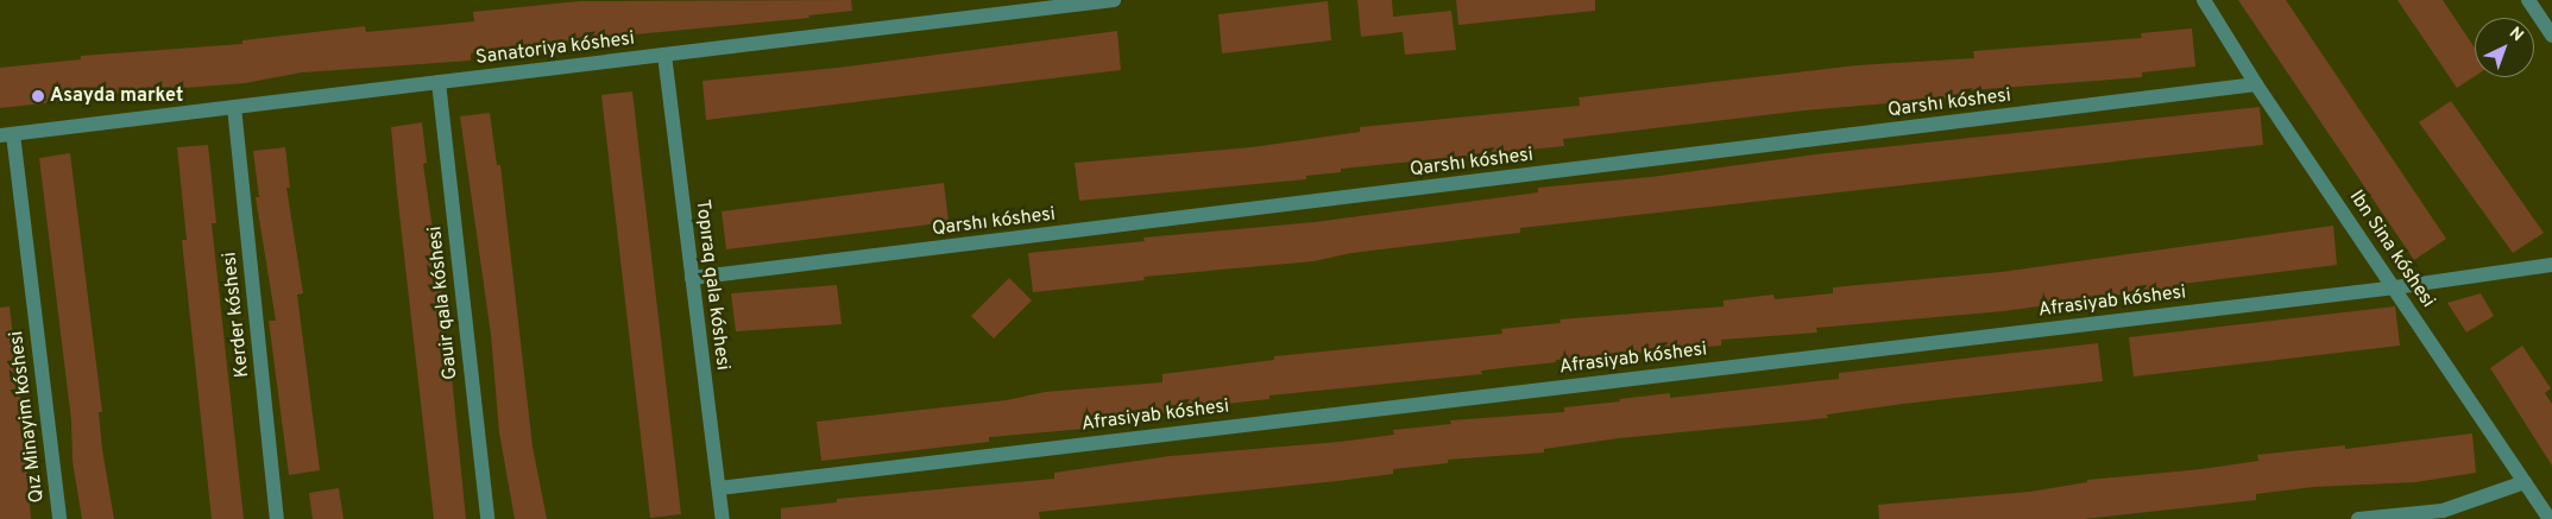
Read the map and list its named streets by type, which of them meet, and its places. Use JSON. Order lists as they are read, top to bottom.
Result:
{
  "streets": {
    "street": [
      "Sanatoriya kóshesi",
      "Qarshı kóshesi",
      "Ibn Sina kóshesi",
      "Topıraq qala kóshesi",
      "Afrasiyab kóshesi",
      "Gauir qala kóshesi",
      "Kerder kóshesi",
      "Qız Minayim kóshesi"
    ]
  },
  "crossings": [
    ["Sanatoriya kóshesi", "Topıraq qala kóshesi"],
    ["Sanatoriya kóshesi", "Gauir qala kóshesi"],
    ["Sanatoriya kóshesi", "Kerder kóshesi"],
    ["Sanatoriya kóshesi", "Qız Minayim kóshesi"],
    ["Qarshı kóshesi", "Ibn Sina kóshesi"],
    ["Qarshı kóshesi", "Topıraq qala kóshesi"],
    ["Ibn Sina kóshesi", "Afrasiyab kóshesi"],
    ["Topıraq qala kóshesi", "Afrasiyab kóshesi"]
  ],
  "places": ["Asayda market"],
  "north": "top right"
}
